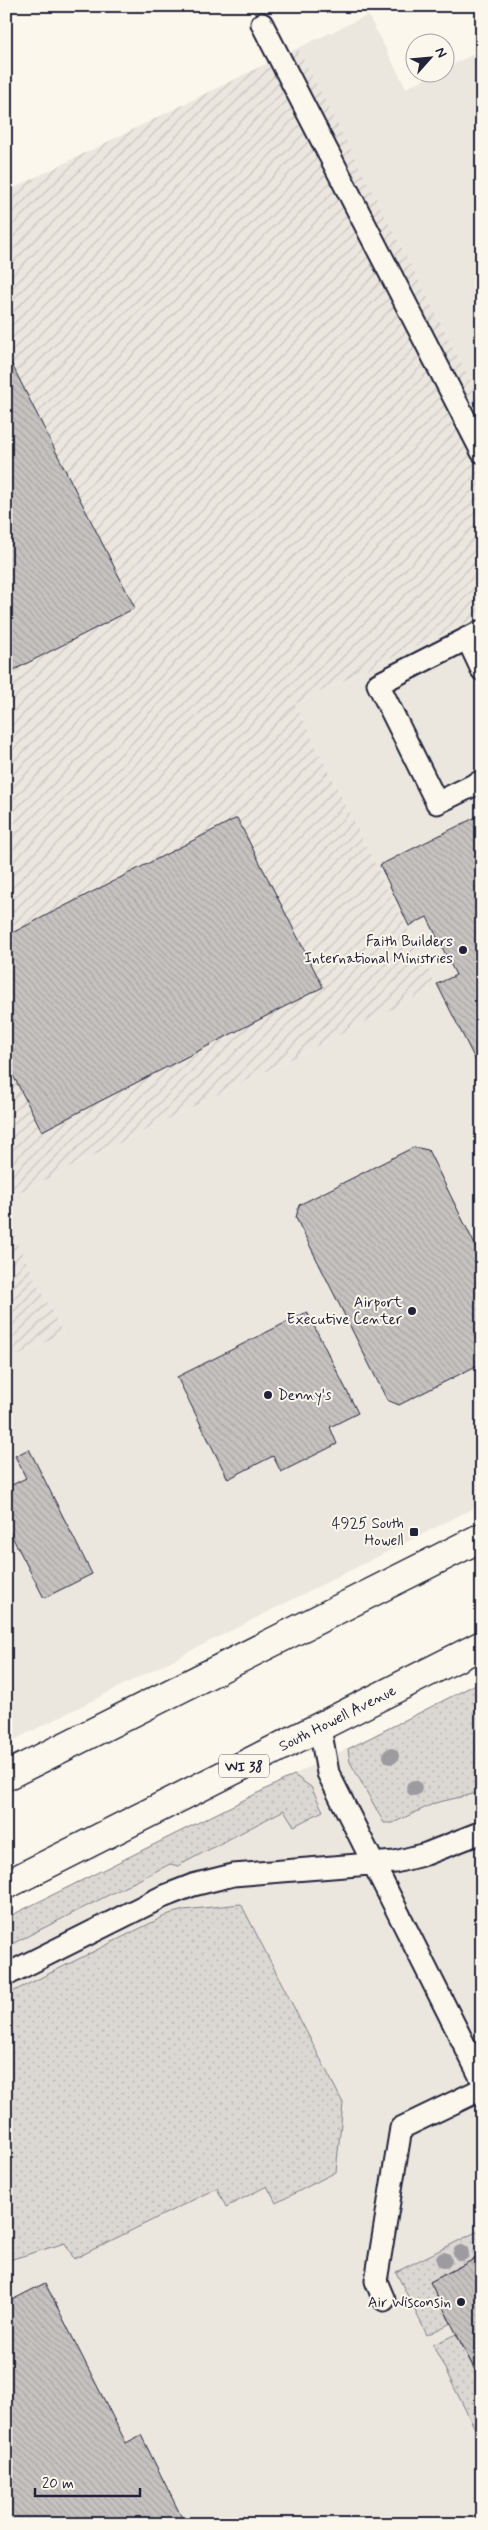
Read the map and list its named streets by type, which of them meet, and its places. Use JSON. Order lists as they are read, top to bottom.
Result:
{
  "streets": {
    "main road": ["South Howell Avenue", "WI 38"]
  },
  "places": {
    "other": [
      "Faith Builders International Ministries",
      "Airport Executive Center",
      "Denny's",
      "Air Wisconsin"
    ],
    "transit": ["4925 South Howell"]
  },
  "scale_bar": "20 m",
  "north": "top right"
}
